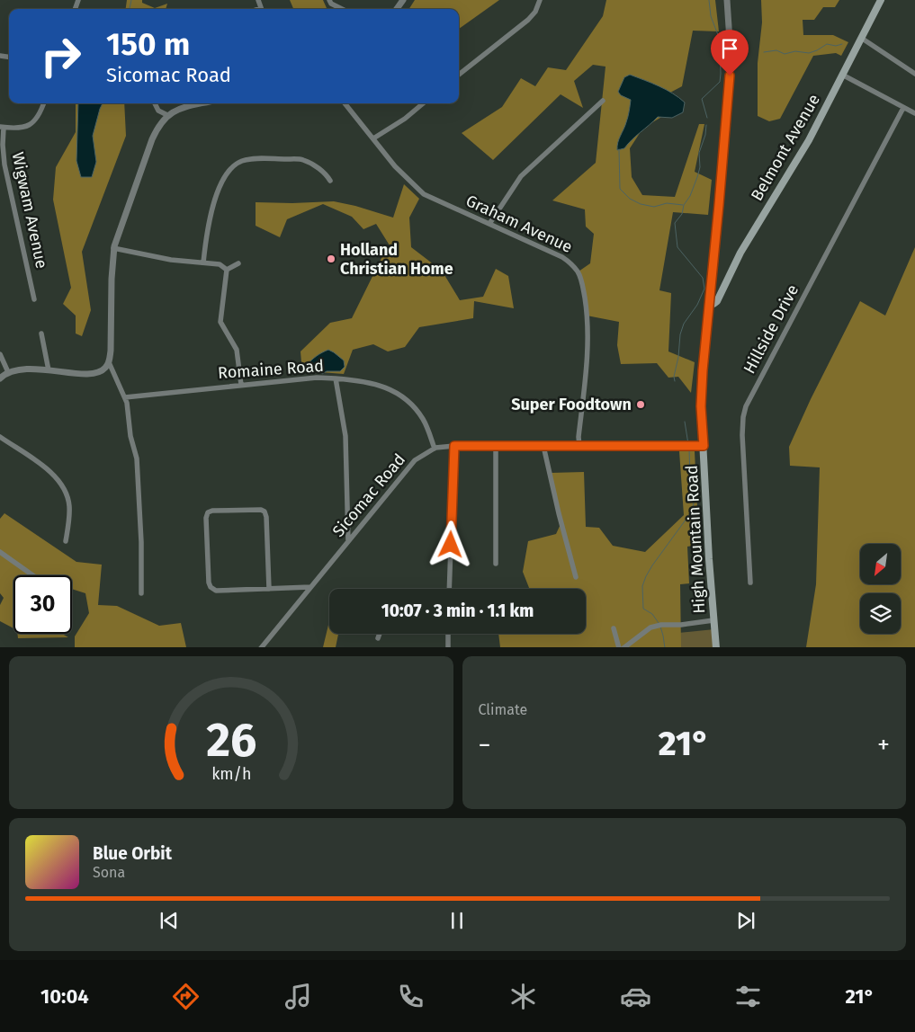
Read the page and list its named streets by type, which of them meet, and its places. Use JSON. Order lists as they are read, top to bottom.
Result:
{
  "streets": {
    "main road": ["Belmont Avenue", "High Mountain Road"],
    "street": [
      "Wigwam Avenue",
      "Graham Avenue",
      "Hillside Drive",
      "Romaine Road",
      "Sicomac Road"
    ]
  },
  "crossings": [
    ["Belmont Avenue", "High Mountain Road"],
    ["Graham Avenue", "Sicomac Road"],
    ["Romaine Road", "Sicomac Road"],
    ["Sicomac Road", "High Mountain Road"]
  ],
  "places": ["Holland Christian Home", "Super Foodtown"],
  "north": "bottom left",
  "page": {
    "turn": ["150 m", "Sicomac Road"],
    "limit": "30",
    "trip": "10:07 · 3 min · 1.1 km",
    "tile": "Climate",
    "heat": ["−", "21°", "+"],
    "song": ["Blue Orbit", "Sona"],
    "tabs": ["10:04", "21°"],
    "gauge": ["26", "km/h"]
  }
}
